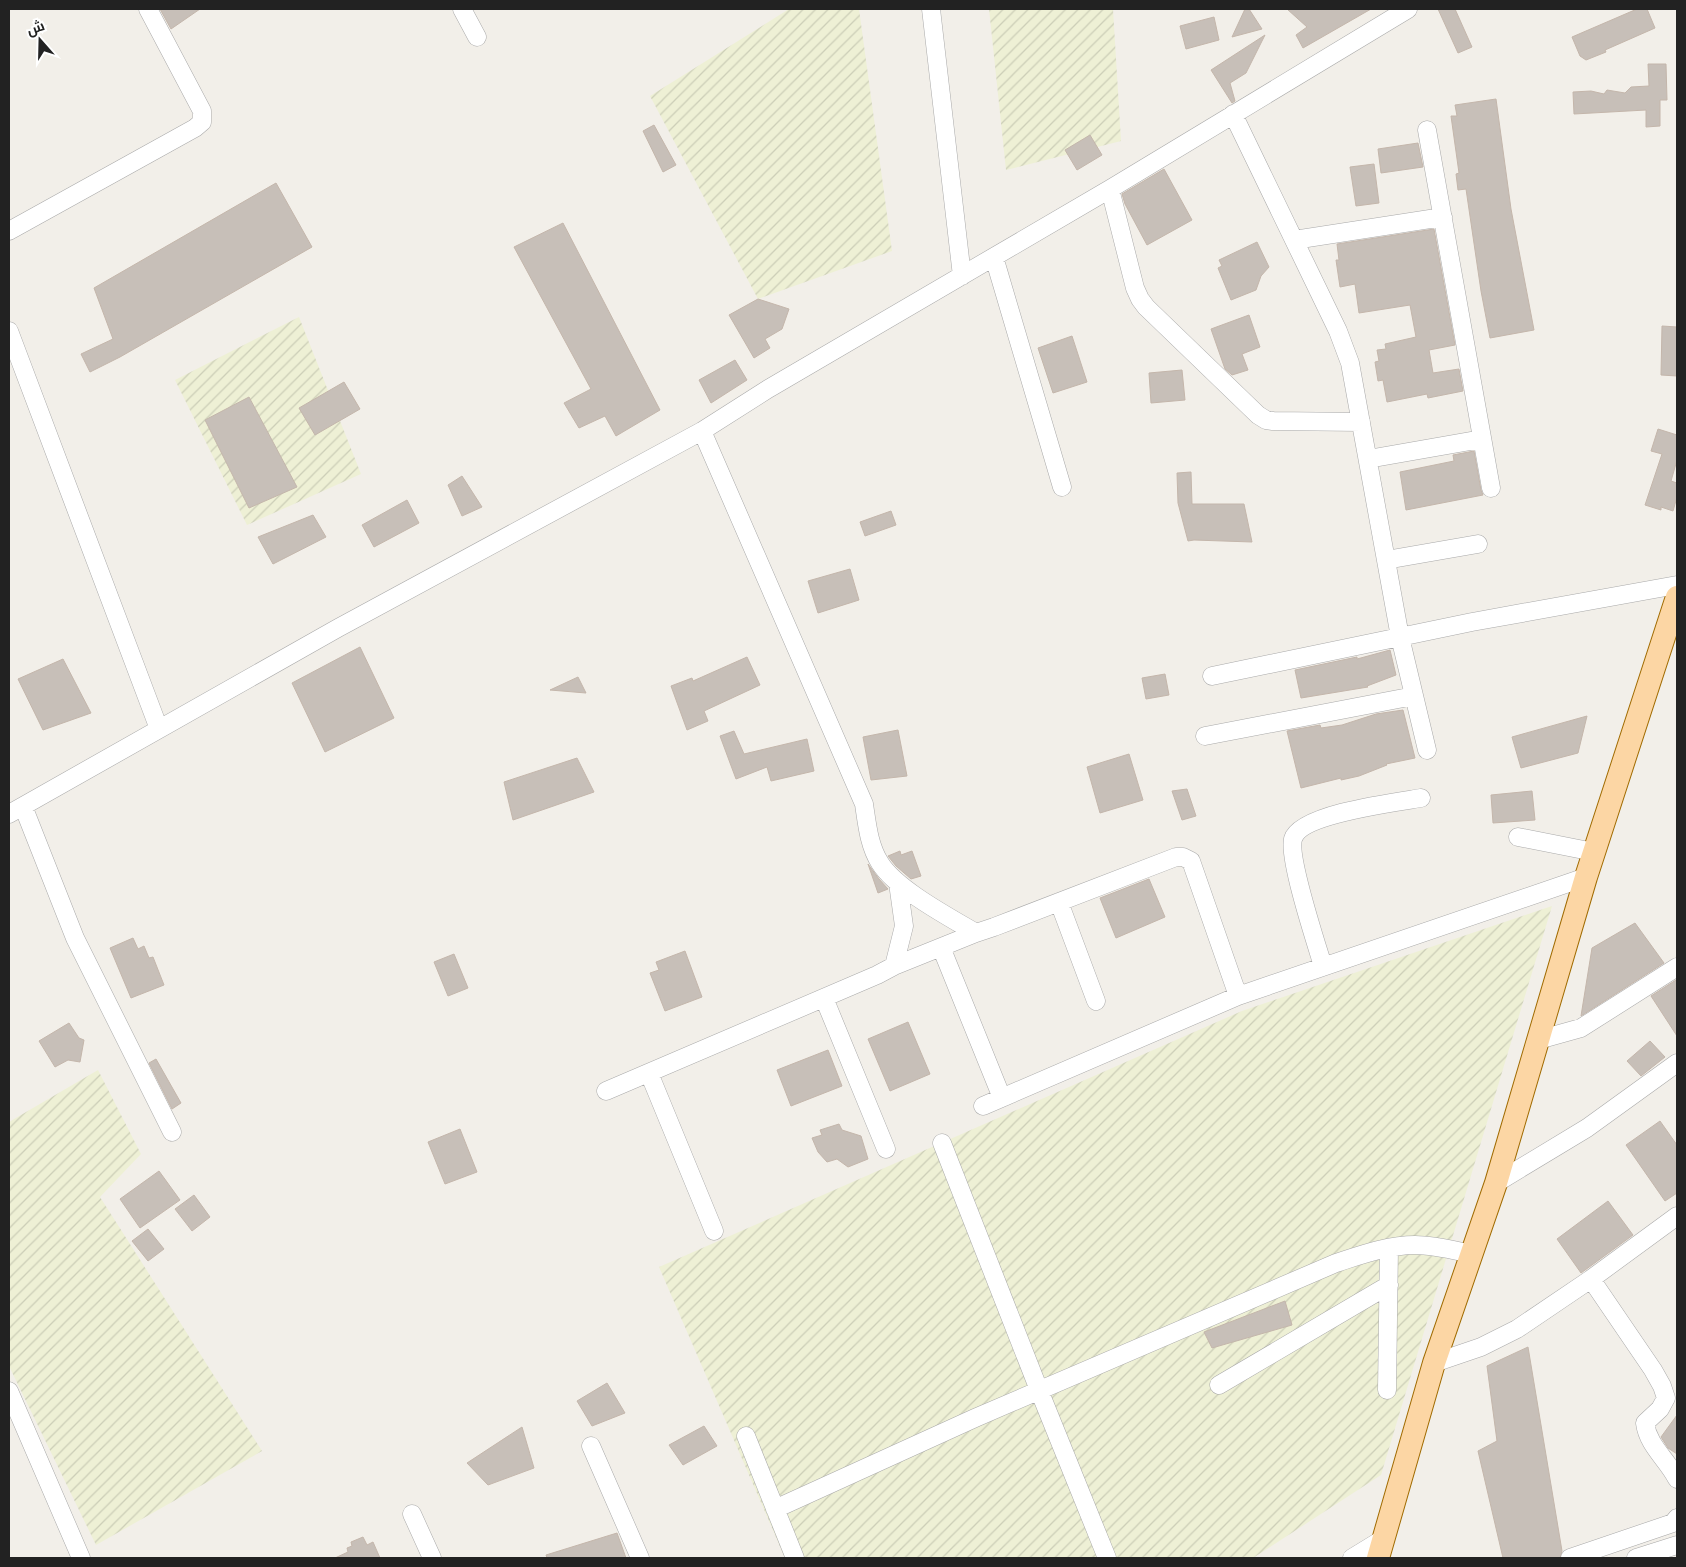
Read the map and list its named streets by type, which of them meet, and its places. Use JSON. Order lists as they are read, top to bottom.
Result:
{
  "north": "top"
}
